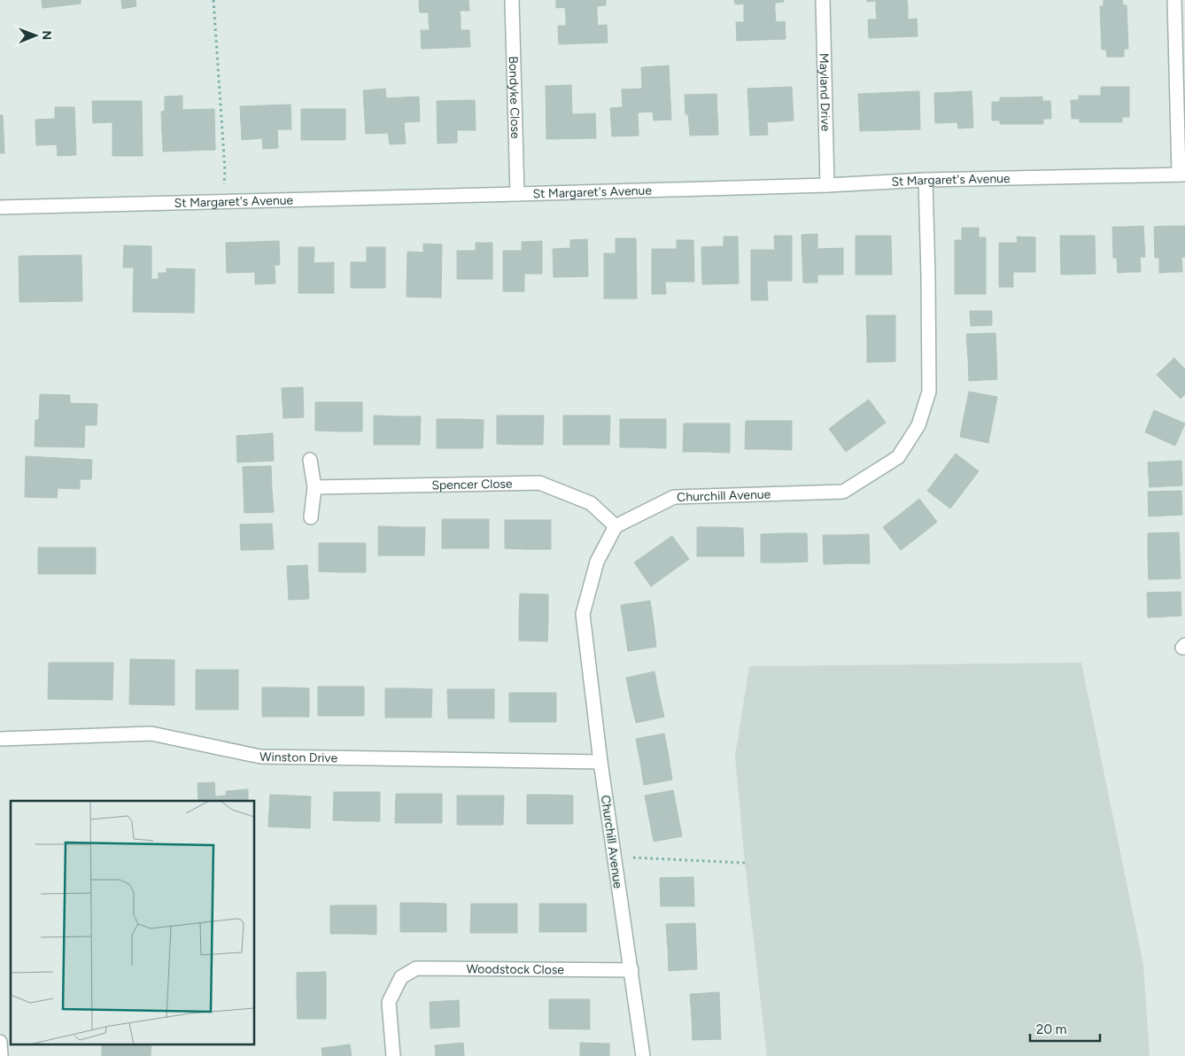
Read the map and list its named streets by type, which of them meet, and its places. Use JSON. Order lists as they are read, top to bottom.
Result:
{
  "streets": {
    "street": [
      "Mayland Drive",
      "Bondyke Close",
      "St Margaret's Avenue",
      "Spencer Close",
      "Churchill Avenue",
      "Winston Drive",
      "Woodstock Close"
    ]
  },
  "crossings": [
    ["Mayland Drive", "St Margaret's Avenue"],
    ["Bondyke Close", "St Margaret's Avenue"],
    ["St Margaret's Avenue", "Churchill Avenue"],
    ["Spencer Close", "Churchill Avenue"],
    ["Churchill Avenue", "Winston Drive"],
    ["Churchill Avenue", "Woodstock Close"]
  ],
  "scale_bar": "20 m",
  "north": "right"
}
